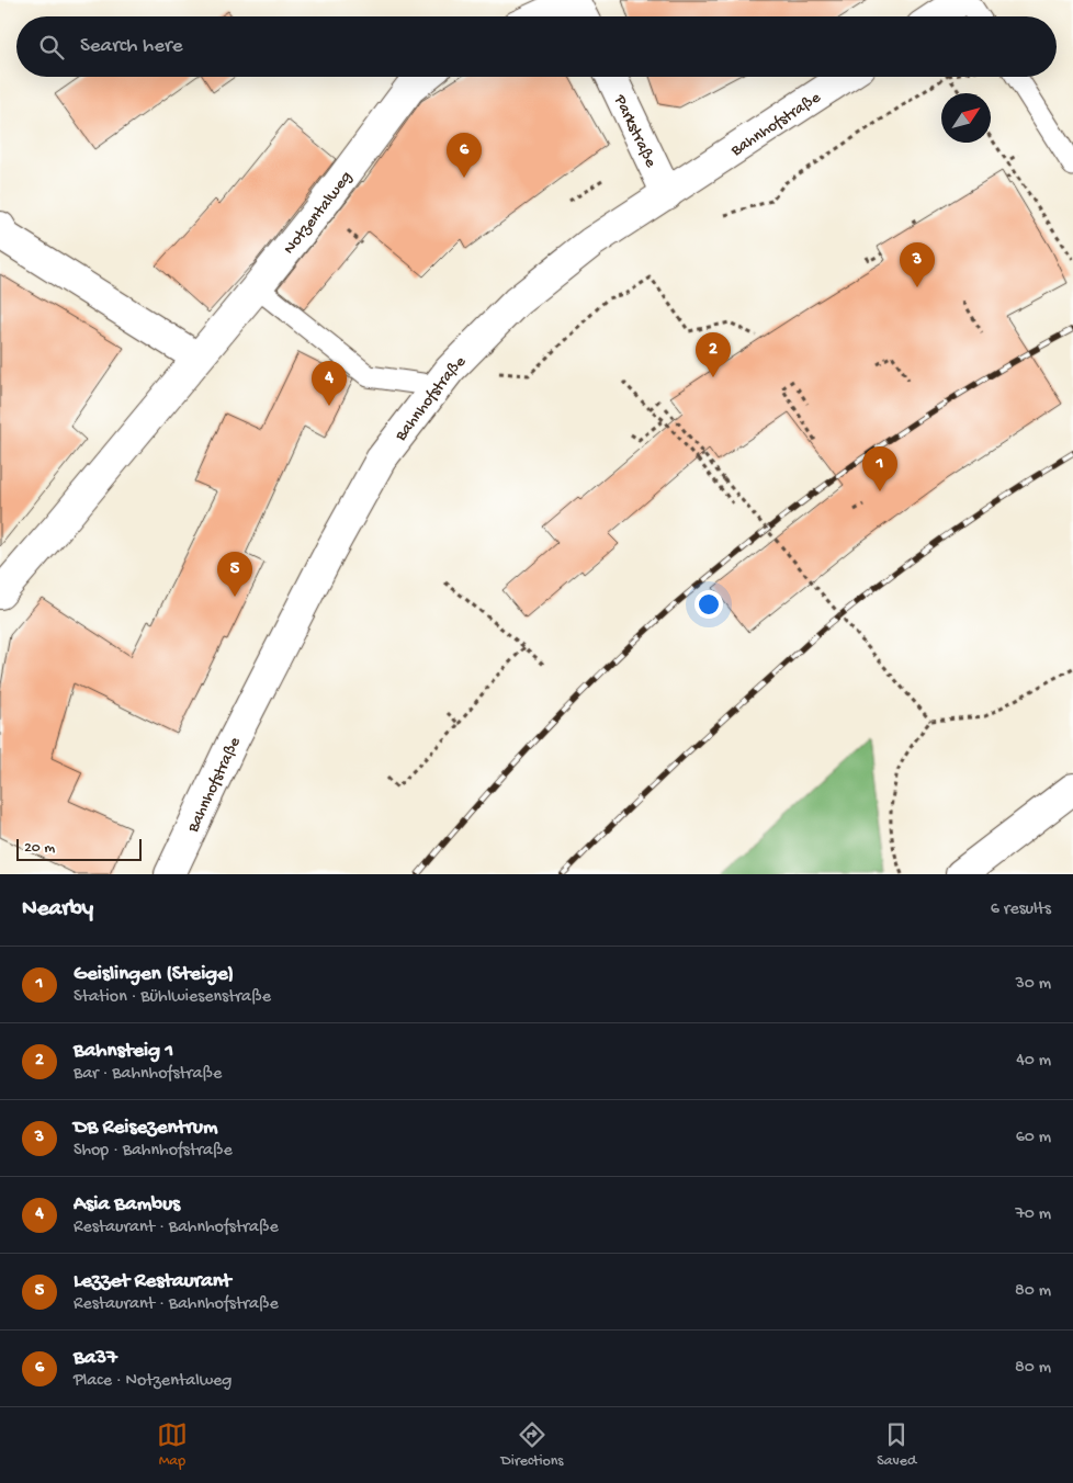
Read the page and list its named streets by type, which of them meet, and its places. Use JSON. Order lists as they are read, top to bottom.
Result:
{
  "streets": {
    "street": ["Bahnhofstraße", "Parkstraße", "Notzentalweg"]
  },
  "crossings": [
    ["Bahnhofstraße", "Parkstraße"]
  ],
  "scale_bar": "20 m",
  "north": "top right",
  "page": {
    "search": "Search here",
    "pins": [
      "6",
      "3",
      "2",
      "4",
      "1",
      "5"
    ],
    "scale": "20 m",
    "heading": ["Nearby", "6 results"],
    "list": [
      {
        "mark": "1",
        "name": "Geislingen (Steige)",
        "note": "Station · Bühlwiesenstraße",
        "value": "30 m"
      },
      {
        "mark": "2",
        "name": "Bahnsteig 1",
        "note": "Bar · Bahnhofstraße",
        "value": "40 m"
      },
      {
        "mark": "3",
        "name": "DB Reisezentrum",
        "note": "Shop · Bahnhofstraße",
        "value": "60 m"
      },
      {
        "mark": "4",
        "name": "Asia Bambus",
        "note": "Restaurant · Bahnhofstraße",
        "value": "70 m"
      },
      {
        "mark": "5",
        "name": "Lezzet Restaurant",
        "note": "Restaurant · Bahnhofstraße",
        "value": "80 m"
      },
      {
        "mark": "6",
        "name": "Ba37",
        "note": "Place · Notzentalweg",
        "value": "80 m"
      }
    ],
    "nav": ["Map", "Directions", "Saved"]
  }
}
